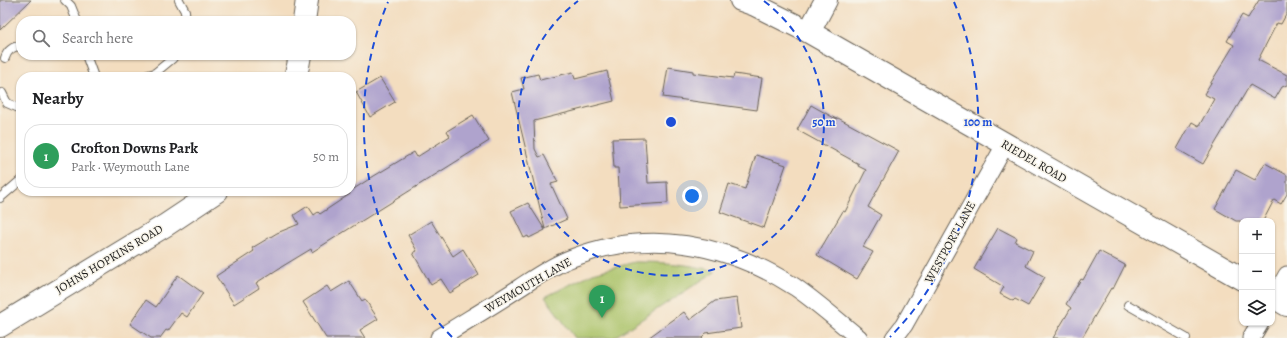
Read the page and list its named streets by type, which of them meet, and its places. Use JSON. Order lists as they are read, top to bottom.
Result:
{
  "streets": {
    "street": [
      "RIEDEL ROAD",
      "WESTPORT LANE",
      "JOHNS HOPKINS ROAD",
      "WEYMOUTH LANE"
    ]
  },
  "crossings": [
    ["RIEDEL ROAD", "WESTPORT LANE"]
  ],
  "page": {
    "search": "Search here",
    "heading": "Nearby",
    "list": [
      {
        "mark": "1",
        "name": "Crofton Downs Park",
        "note": "Park · Weymouth Lane",
        "value": "50 m"
      }
    ],
    "map_buttons": ["+", "−"],
    "pins": "1"
  },
  "rings": ["50 m", "100 m"]
}
